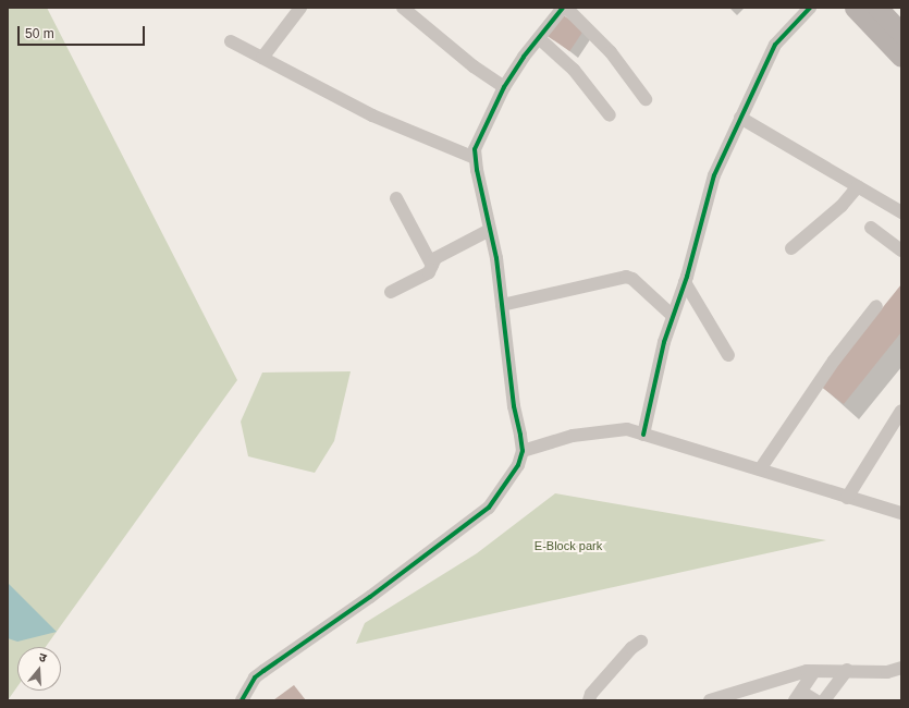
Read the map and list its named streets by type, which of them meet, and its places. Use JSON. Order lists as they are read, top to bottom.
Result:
{
  "parks": ["E-Block park"],
  "scale_bar": "50 m",
  "north": "top"
}
